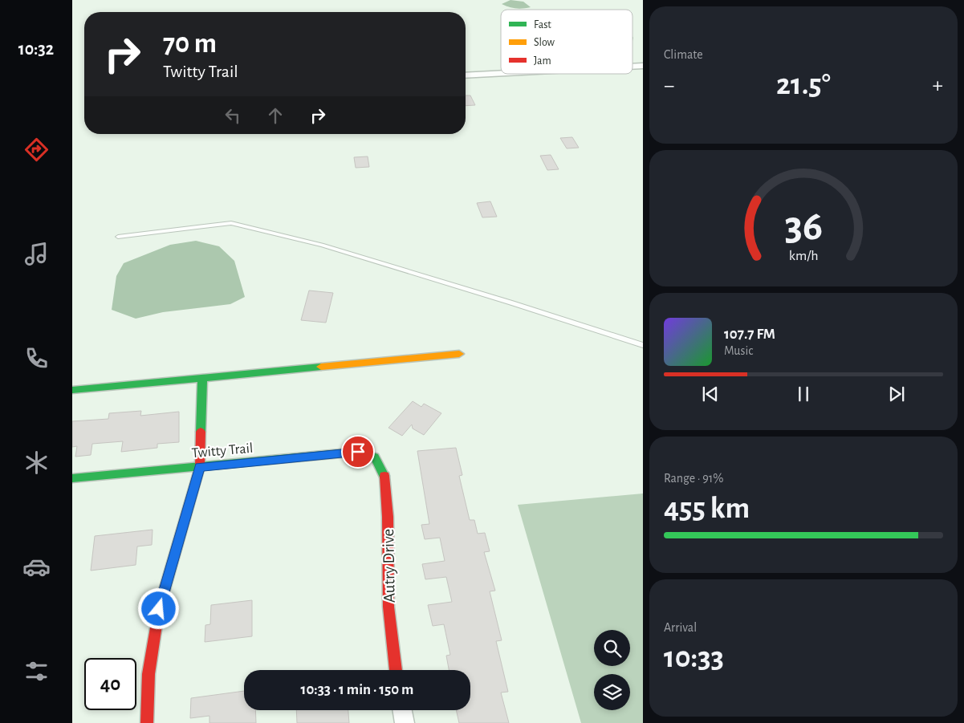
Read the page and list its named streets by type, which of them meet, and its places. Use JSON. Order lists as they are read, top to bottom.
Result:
{
  "streets": {
    "street": ["Twitty Trail", "Autry Drive"]
  },
  "crossings": [
    ["Twitty Trail", "Autry Drive"]
  ],
  "legend": ["Fast", "Slow", "Jam"],
  "page": {
    "tabs": "10:32",
    "tile": [
      "Climate",
      ["Range · 91%", "455 km"],
      ["Arrival", "10:33"]
    ],
    "turn": ["70 m", "Twitty Trail"],
    "heat": ["−", "21.5°", "+"],
    "song": ["107.7 FM", "Music"],
    "limit": "40",
    "trip": "10:33 · 1 min · 150 m",
    "gauge": ["36", "km/h"]
  }
}
